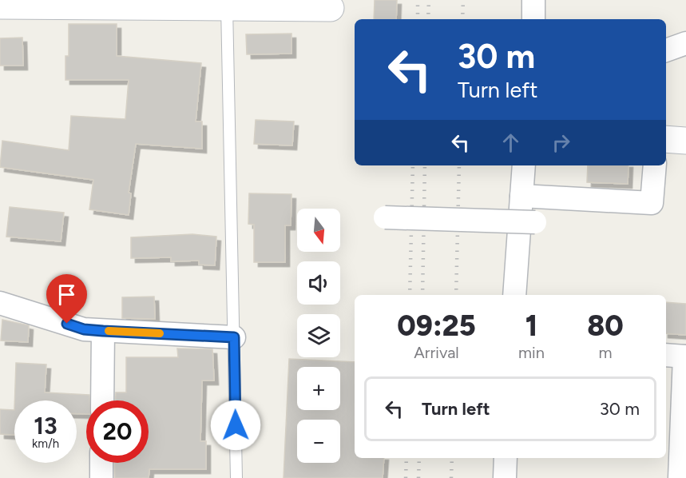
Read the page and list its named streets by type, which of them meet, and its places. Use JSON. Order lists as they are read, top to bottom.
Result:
{
  "north": "bottom",
  "page": {
    "turn": ["30 m", "Turn left"],
    "map_buttons": ["+", "−"],
    "eta": [
      "09:25",
      "Arrival",
      "1",
      "min",
      "80",
      "m"
    ],
    "list": [
      {
        "name": "Turn left",
        "value": "30 m"
      }
    ],
    "speed": "13 km/h",
    "limit": "20"
  }
}
